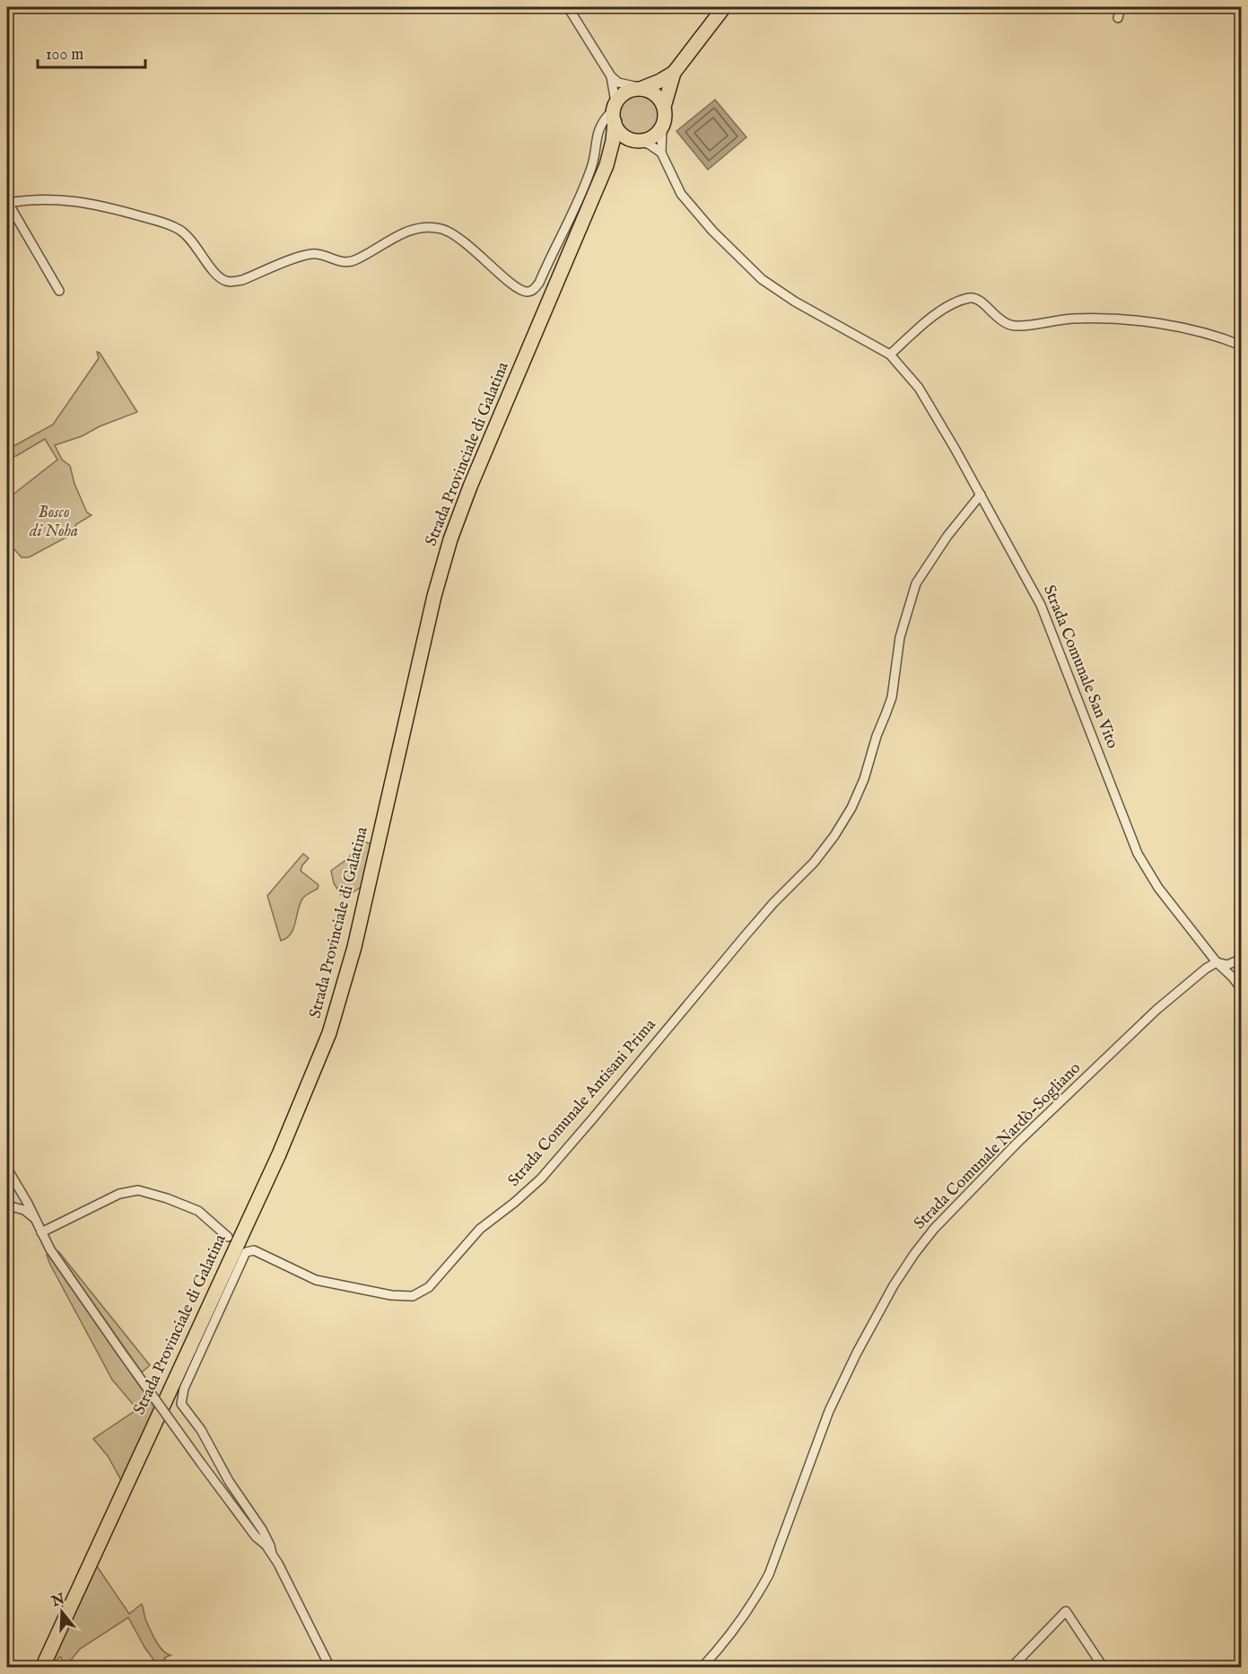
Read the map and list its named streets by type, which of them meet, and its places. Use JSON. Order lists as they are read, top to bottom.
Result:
{
  "streets": {
    "main road": ["Strada Provinciale di Galatina"],
    "street": ["Strada Comunale San Vito", "Strada Comunale Antisani Prima", "Strada Comunale Nardò-Sogliano"]
  },
  "crossings": [
    ["Strada Comunale San Vito", "Strada Comunale Antisani Prima"],
    ["Strada Comunale San Vito", "Strada Comunale Nardò-Sogliano"]
  ],
  "parks": ["Bosco di Noha"],
  "scale_bar": "100 m",
  "north": "top"
}
